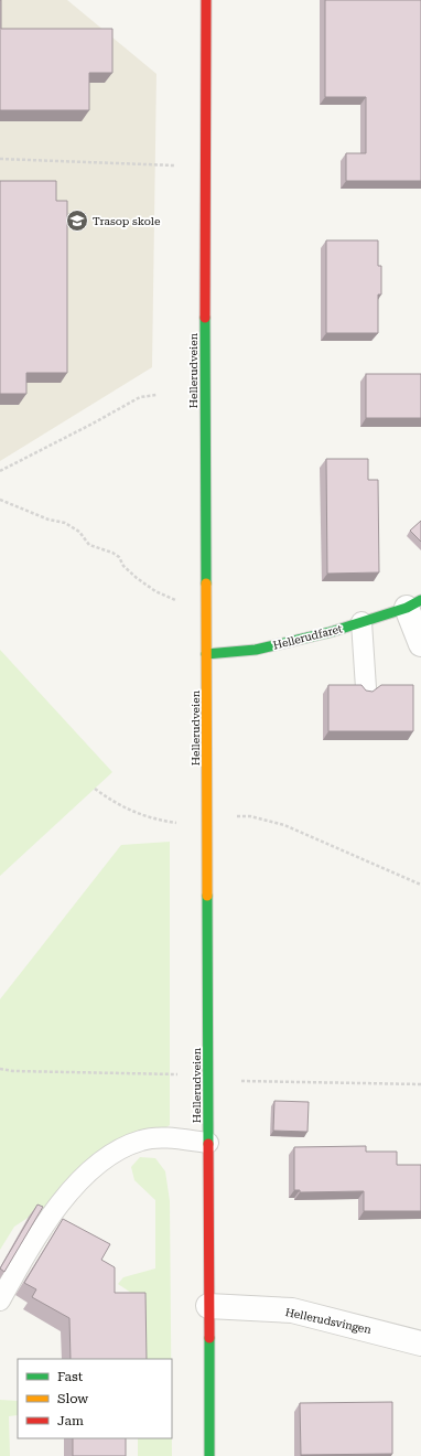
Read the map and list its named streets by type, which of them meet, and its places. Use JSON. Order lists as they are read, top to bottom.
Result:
{
  "streets": {
    "main road": ["Hellerudveien", "Hellerudfaret"],
    "street": ["Hellerudsvingen"]
  },
  "crossings": [
    ["Hellerudveien", "Hellerudfaret"],
    ["Hellerudveien", "Hellerudsvingen"]
  ],
  "places": {
    "school or university": ["Trasop skole"]
  },
  "legend": ["Fast", "Slow", "Jam"]
}
